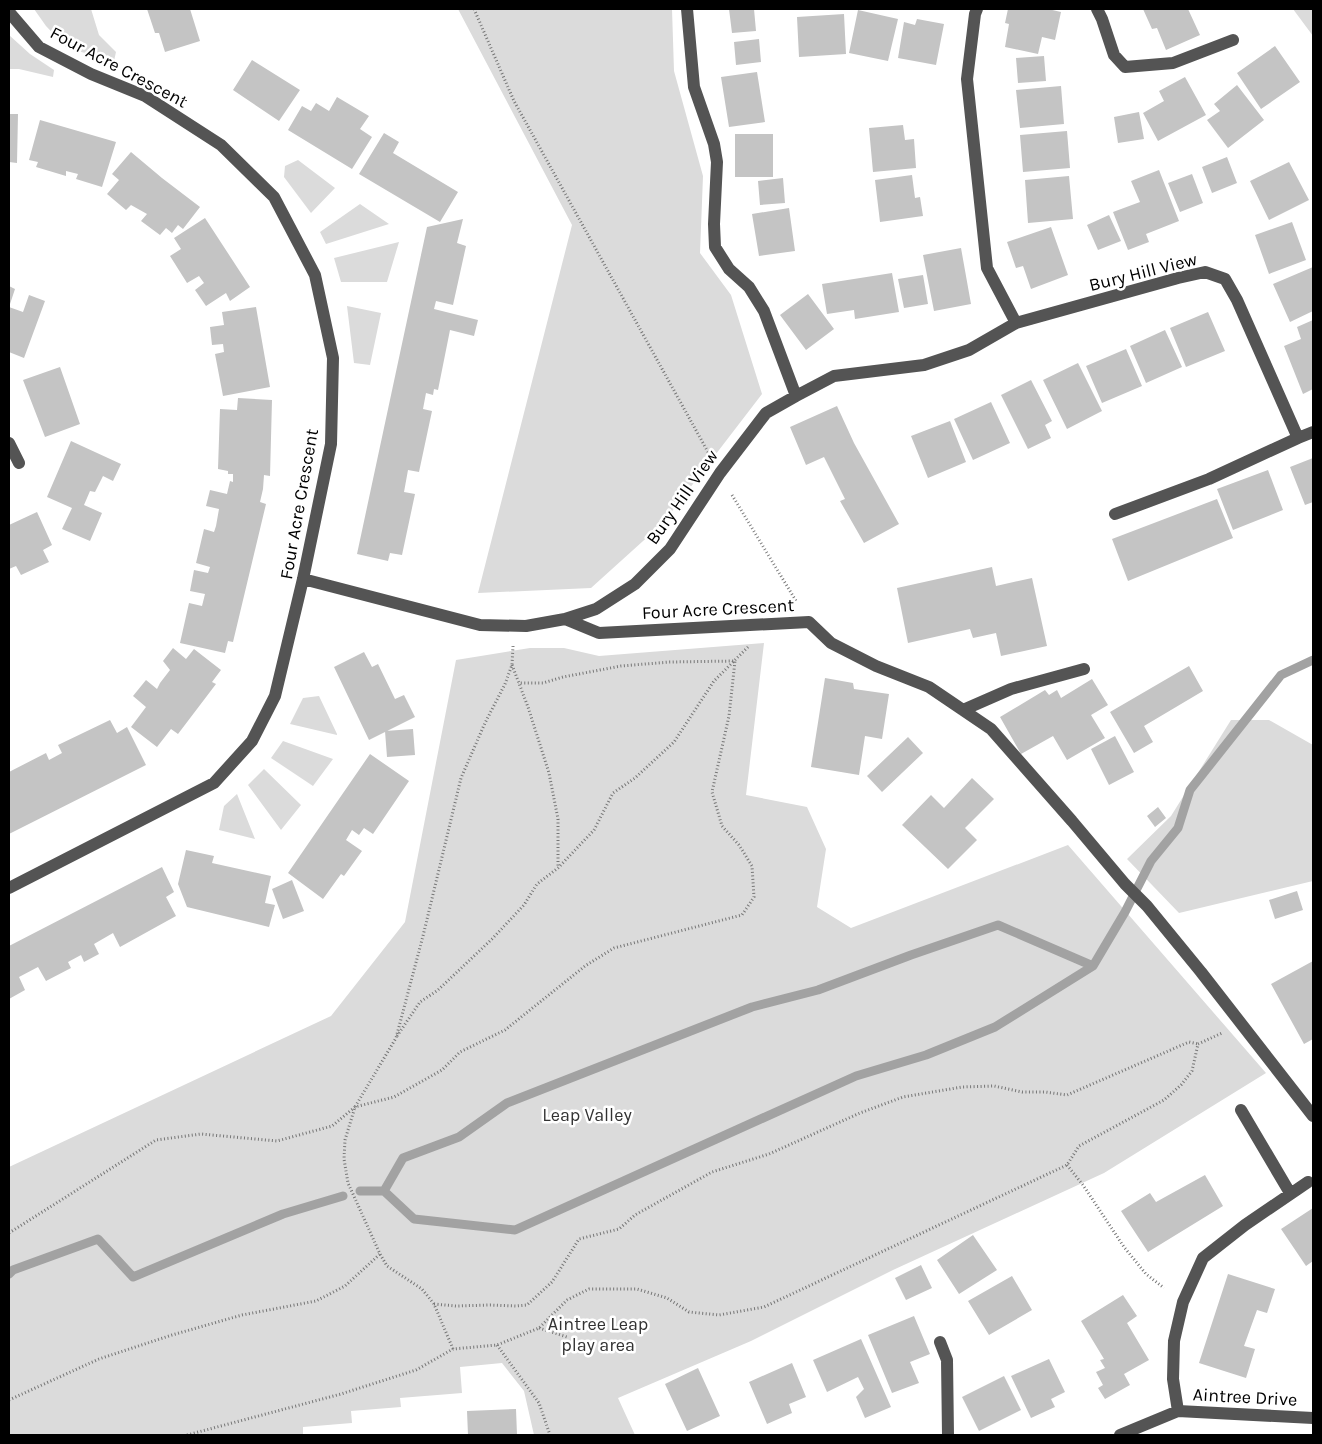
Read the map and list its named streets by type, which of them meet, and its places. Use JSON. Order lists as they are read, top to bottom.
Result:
{
  "streets": {
    "street": ["Four Acre Crescent", "Bury Hill View", "Aintree Drive"]
  },
  "crossings": [
    ["Four Acre Crescent", "Bury Hill View"]
  ],
  "parks": ["Leap Valley", "Aintree Leap play area"]
}
